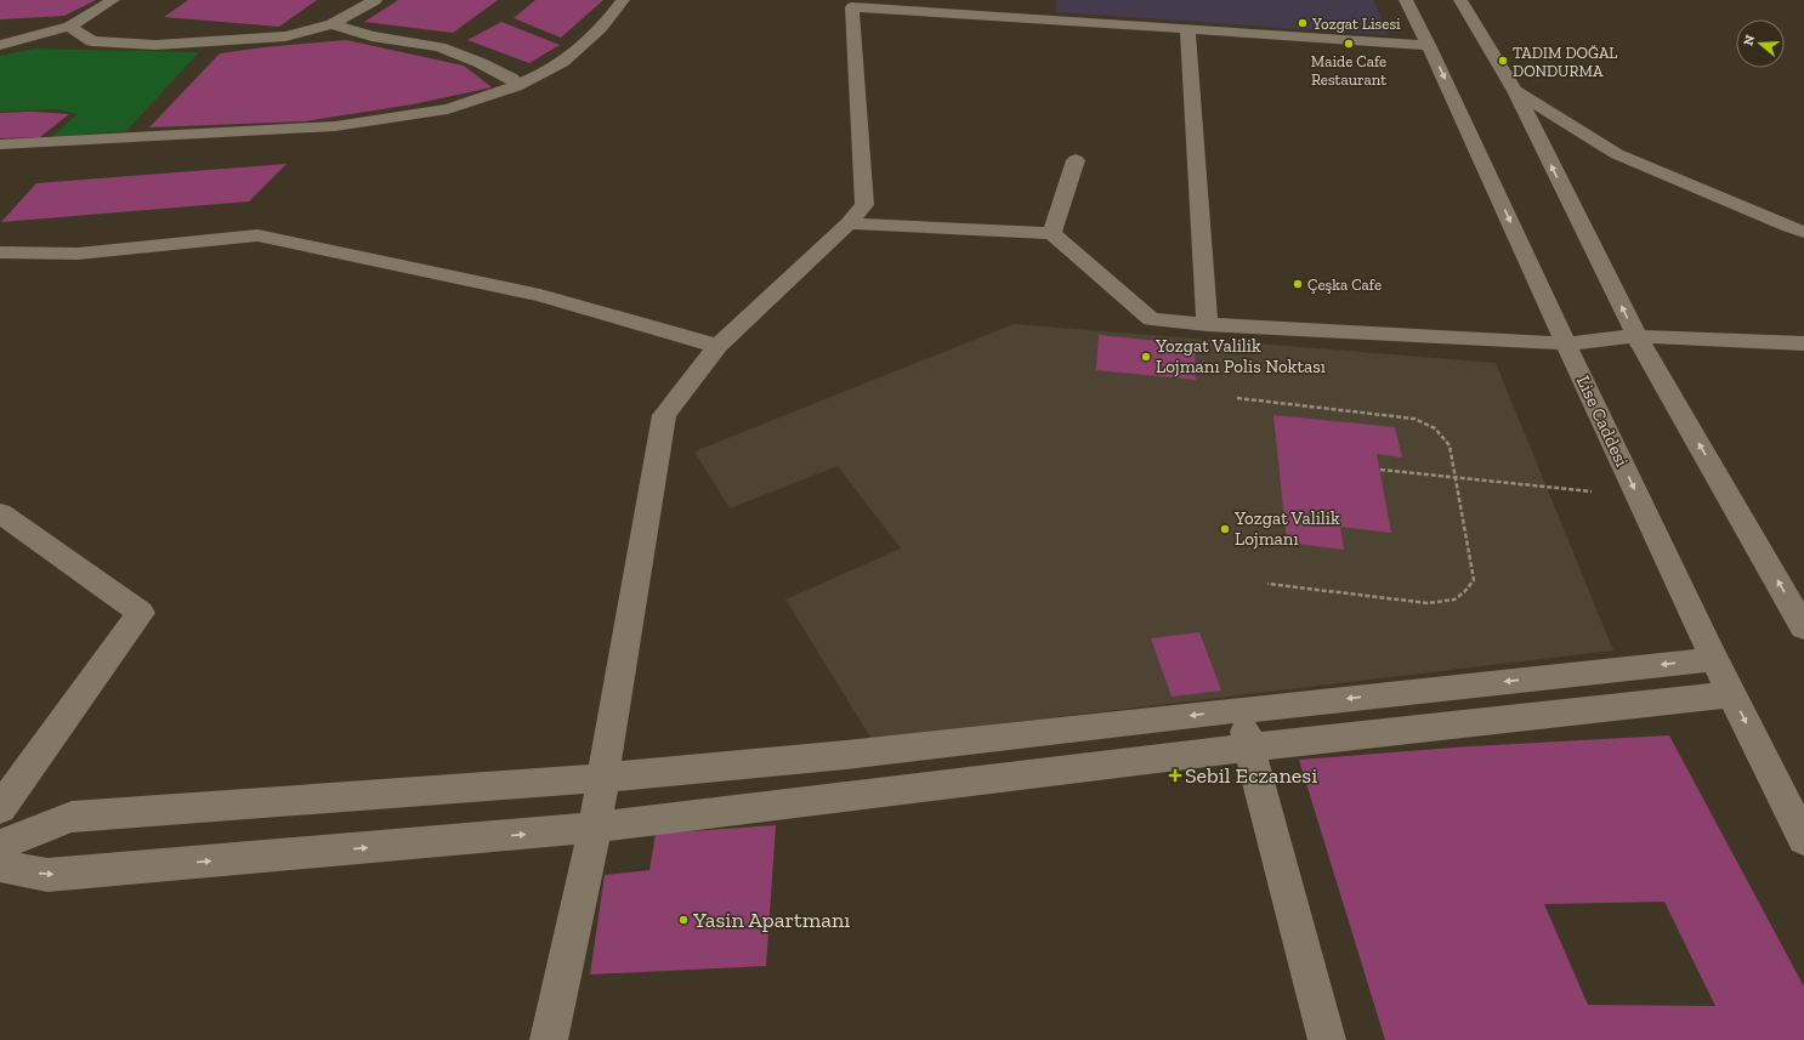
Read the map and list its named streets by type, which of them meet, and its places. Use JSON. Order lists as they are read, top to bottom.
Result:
{
  "streets": {
    "street": ["Lise Caddesi"]
  },
  "places": {
    "other": [
      "Yozgat Lisesi",
      "Maide Cafe Restaurant",
      "TADIM DOĞAL DONDURMA",
      "Çeşka Cafe",
      "Yozgat Valilik Lojmanı Polis Noktası",
      "Yozgat Valilik Lojmanı",
      "Yasin Apartmanı"
    ],
    "health": ["Sebil Eczanesi"]
  },
  "north": "left"
}
